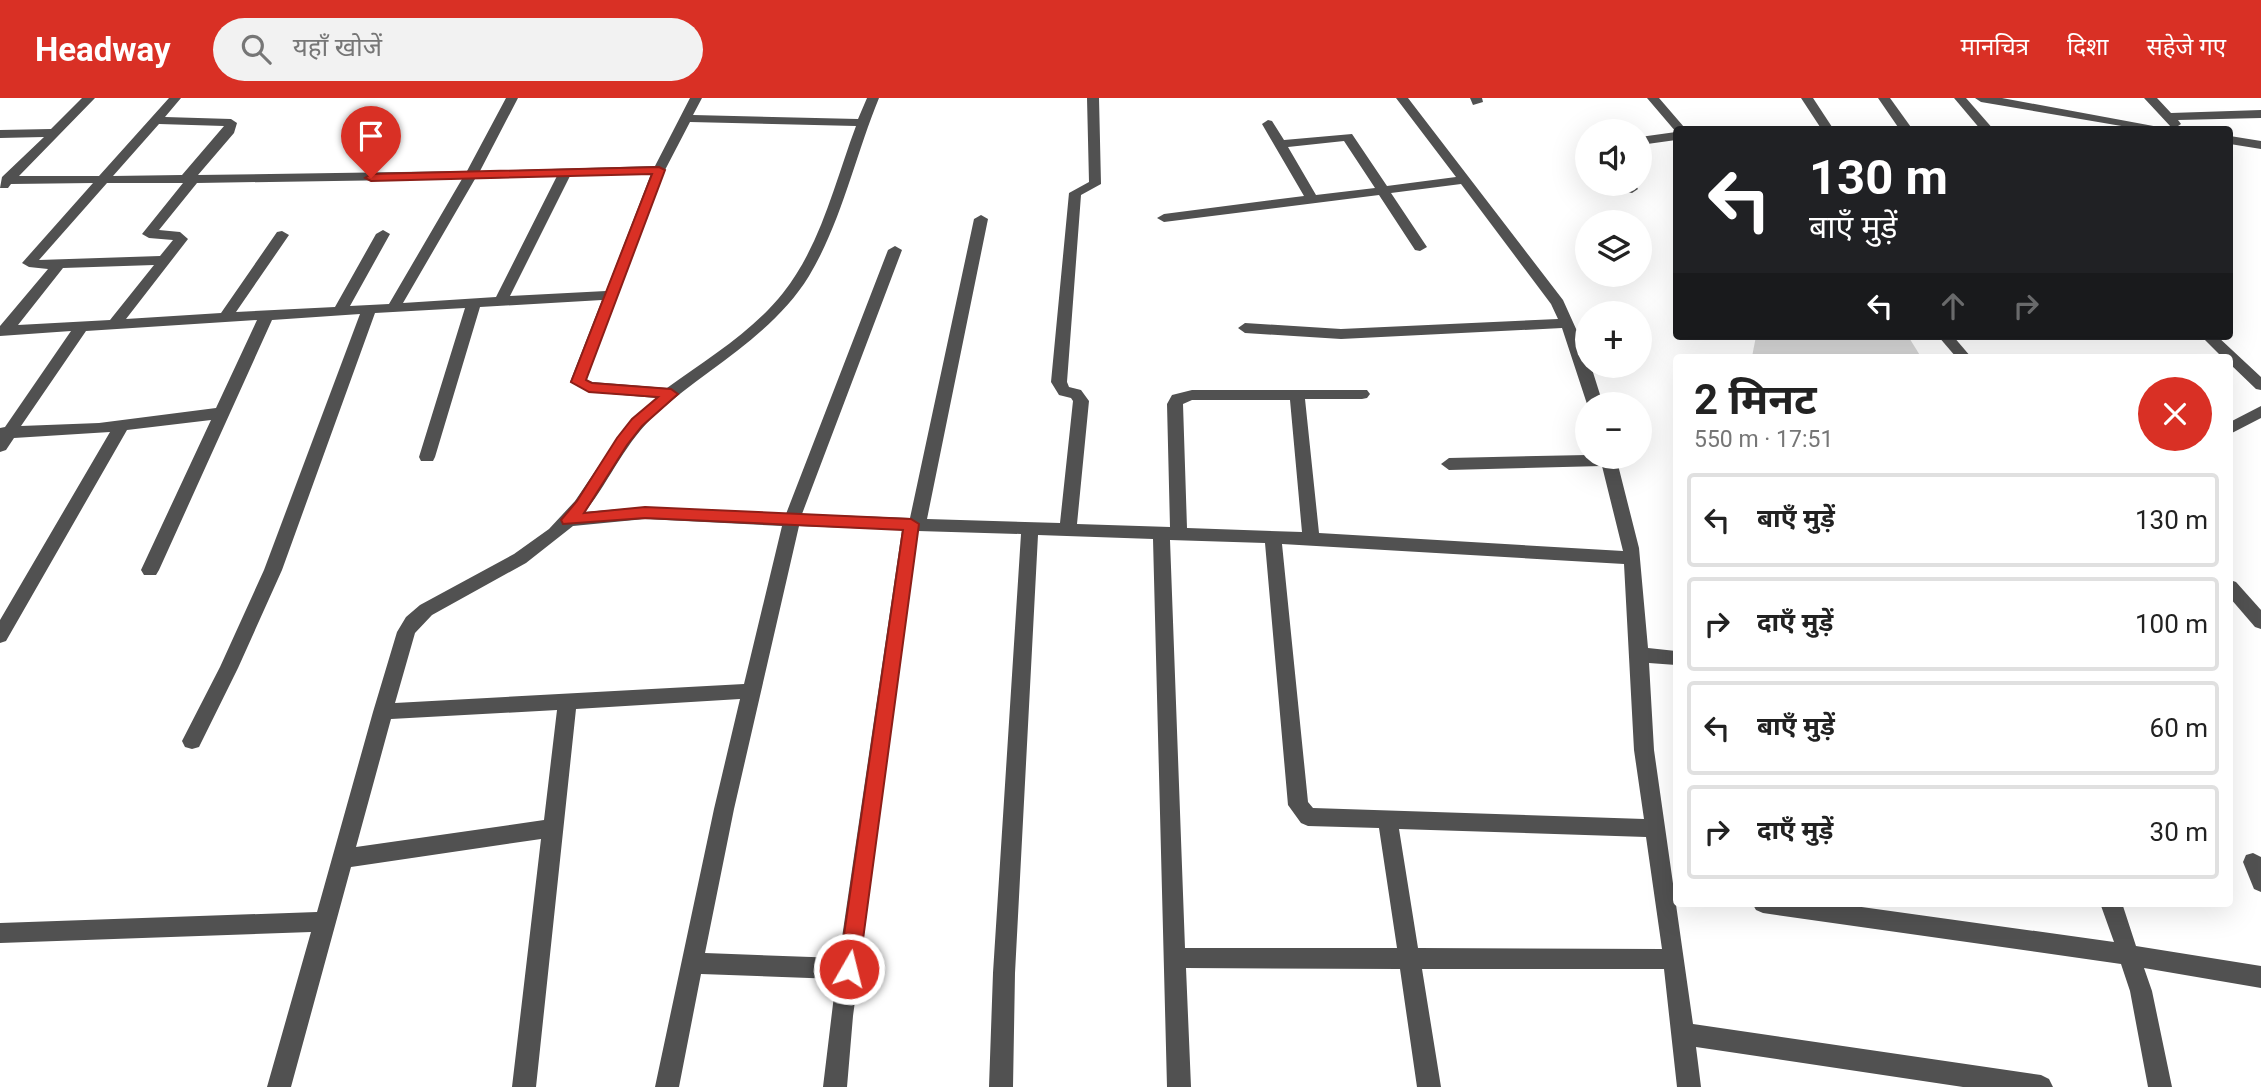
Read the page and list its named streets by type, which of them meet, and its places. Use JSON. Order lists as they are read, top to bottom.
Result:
{
  "page": {
    "header": "Headway",
    "search": "यहाँ खोजें",
    "nav": ["मानचित्र", "दिशा", "सहेजे गए"],
    "map_buttons": ["+", "−"],
    "turn": ["130 m", "बाएँ मुड़ें"],
    "heading": ["2 मिनट", "550 m · 17:51"],
    "list": [
      {
        "name": "बाएँ मुड़ें",
        "value": "130 m"
      },
      {
        "name": "दाएँ मुड़ें",
        "value": "100 m"
      },
      {
        "name": "बाएँ मुड़ें",
        "value": "60 m"
      },
      {
        "name": "दाएँ मुड़ें",
        "value": "30 m"
      }
    ]
  }
}
